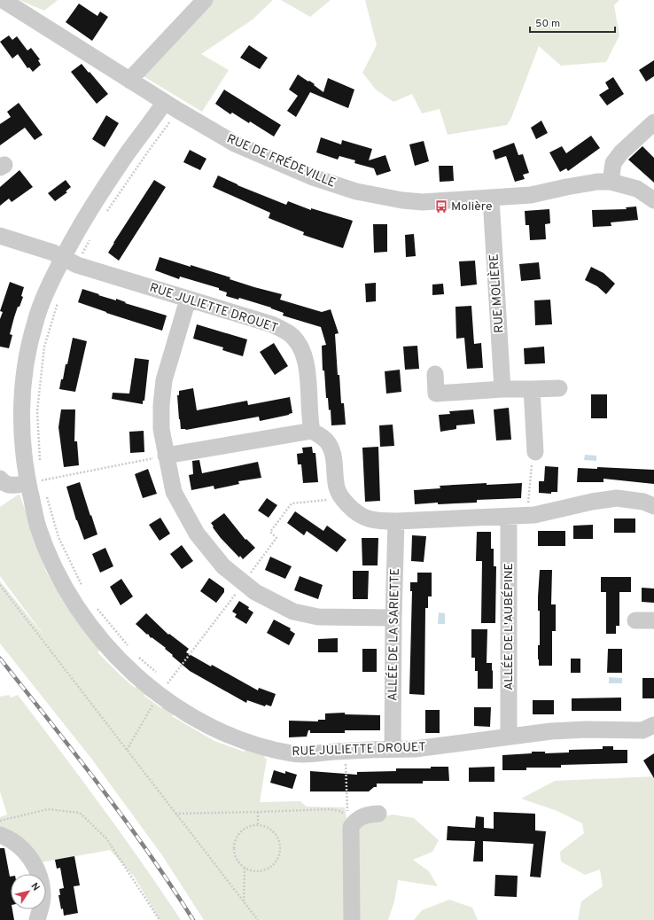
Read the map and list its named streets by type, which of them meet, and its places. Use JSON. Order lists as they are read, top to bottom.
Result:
{
  "streets": {
    "street": [
      "RUE DE FRÉDEVILLE",
      "RUE MOLIÈRE",
      "RUE JULIETTE DROUET",
      "ALLÉE DE L'AUBÉPINE",
      "ALLÉE DE LA SARIETTE"
    ]
  },
  "crossings": [
    ["RUE DE FRÉDEVILLE", "RUE MOLIÈRE"],
    ["RUE DE FRÉDEVILLE", "RUE JULIETTE DROUET"],
    ["RUE JULIETTE DROUET", "ALLÉE DE L'AUBÉPINE"],
    ["RUE JULIETTE DROUET", "ALLÉE DE LA SARIETTE"]
  ],
  "places": {
    "bus stop": ["Molière"]
  },
  "scale_bar": "50 m",
  "north": "top right"
}
